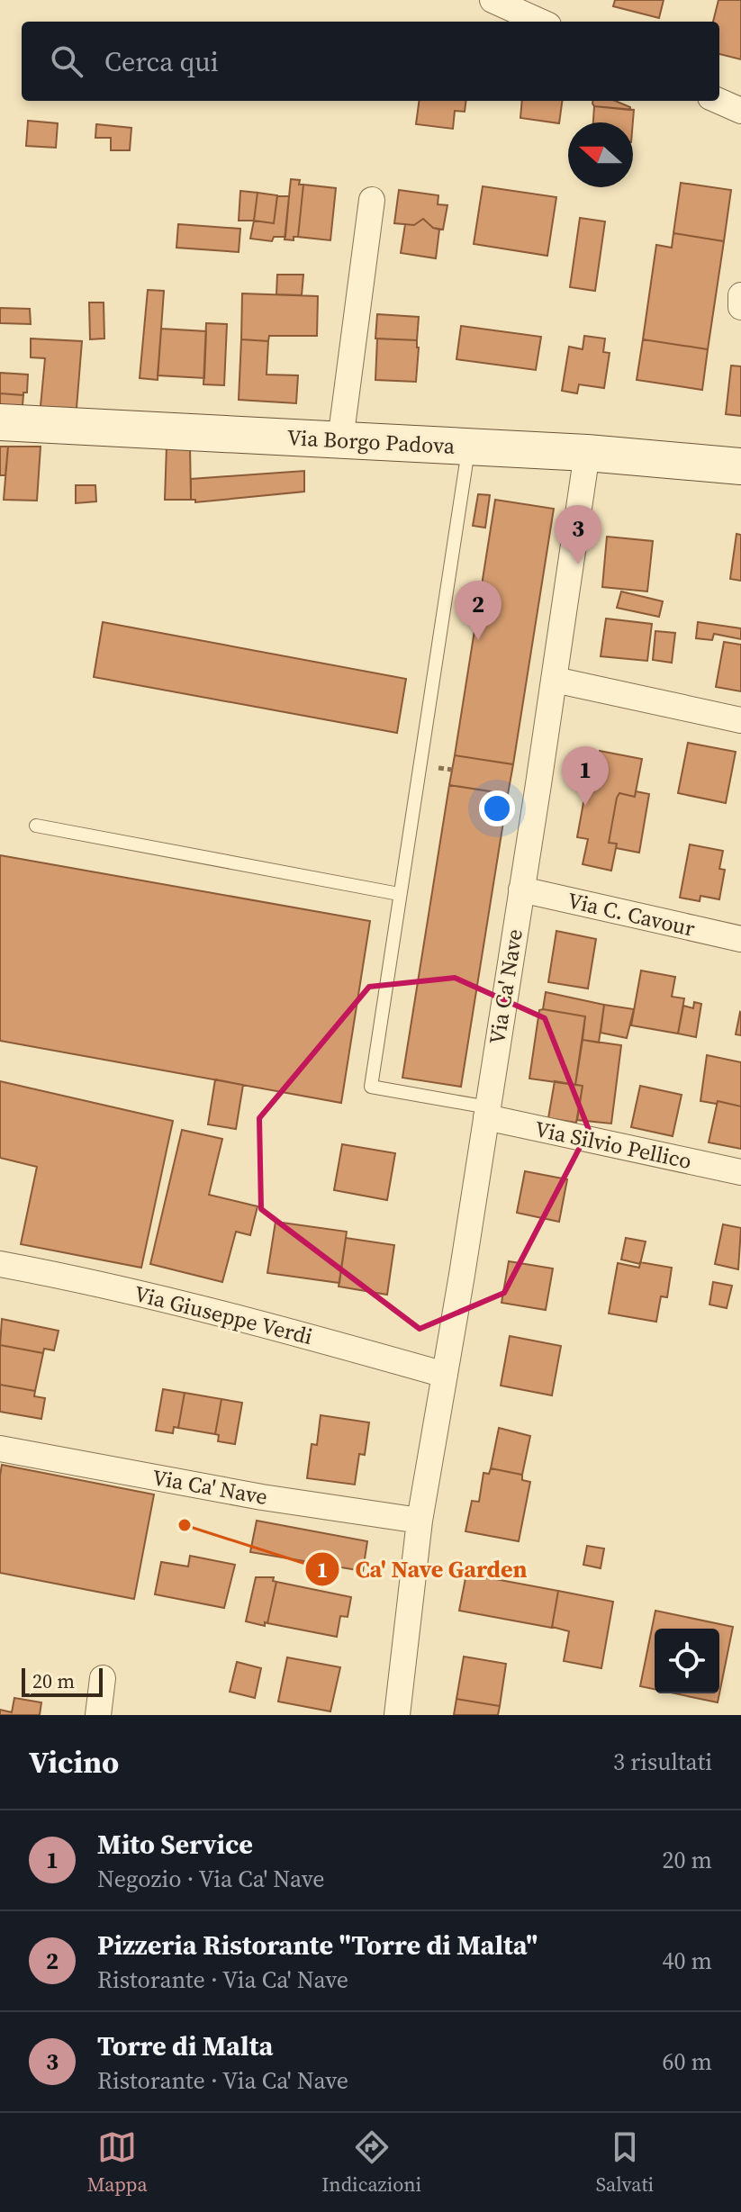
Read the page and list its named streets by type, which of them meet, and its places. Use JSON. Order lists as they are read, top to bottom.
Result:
{
  "streets": {
    "street": [
      "Via Borgo Padova",
      "Via C. Cavour",
      "Via Ca' Nave",
      "Via Silvio Pellico",
      "Via Giuseppe Verdi"
    ]
  },
  "crossings": [
    ["Via Borgo Padova", "Via Ca' Nave"],
    ["Via C. Cavour", "Via Ca' Nave"],
    ["Via Ca' Nave", "Via Silvio Pellico"],
    ["Via Ca' Nave", "Via Giuseppe Verdi"]
  ],
  "places": ["Ca' Nave Garden"],
  "scale_bar": "20 m",
  "north": "left",
  "page": {
    "search": "Cerca qui",
    "pins": ["3", "2", "1"],
    "scale": "20 m",
    "heading": ["Vicino", "3 risultati"],
    "list": [
      {
        "mark": "1",
        "name": "Mito Service",
        "note": "Negozio · Via Ca' Nave",
        "value": "20 m"
      },
      {
        "mark": "2",
        "name": "Pizzeria Ristorante \"Torre di Malta\"",
        "note": "Ristorante · Via Ca' Nave",
        "value": "40 m"
      },
      {
        "mark": "3",
        "name": "Torre di Malta",
        "note": "Ristorante · Via Ca' Nave",
        "value": "60 m"
      }
    ],
    "nav": ["Mappa", "Indicazioni", "Salvati"]
  }
}
